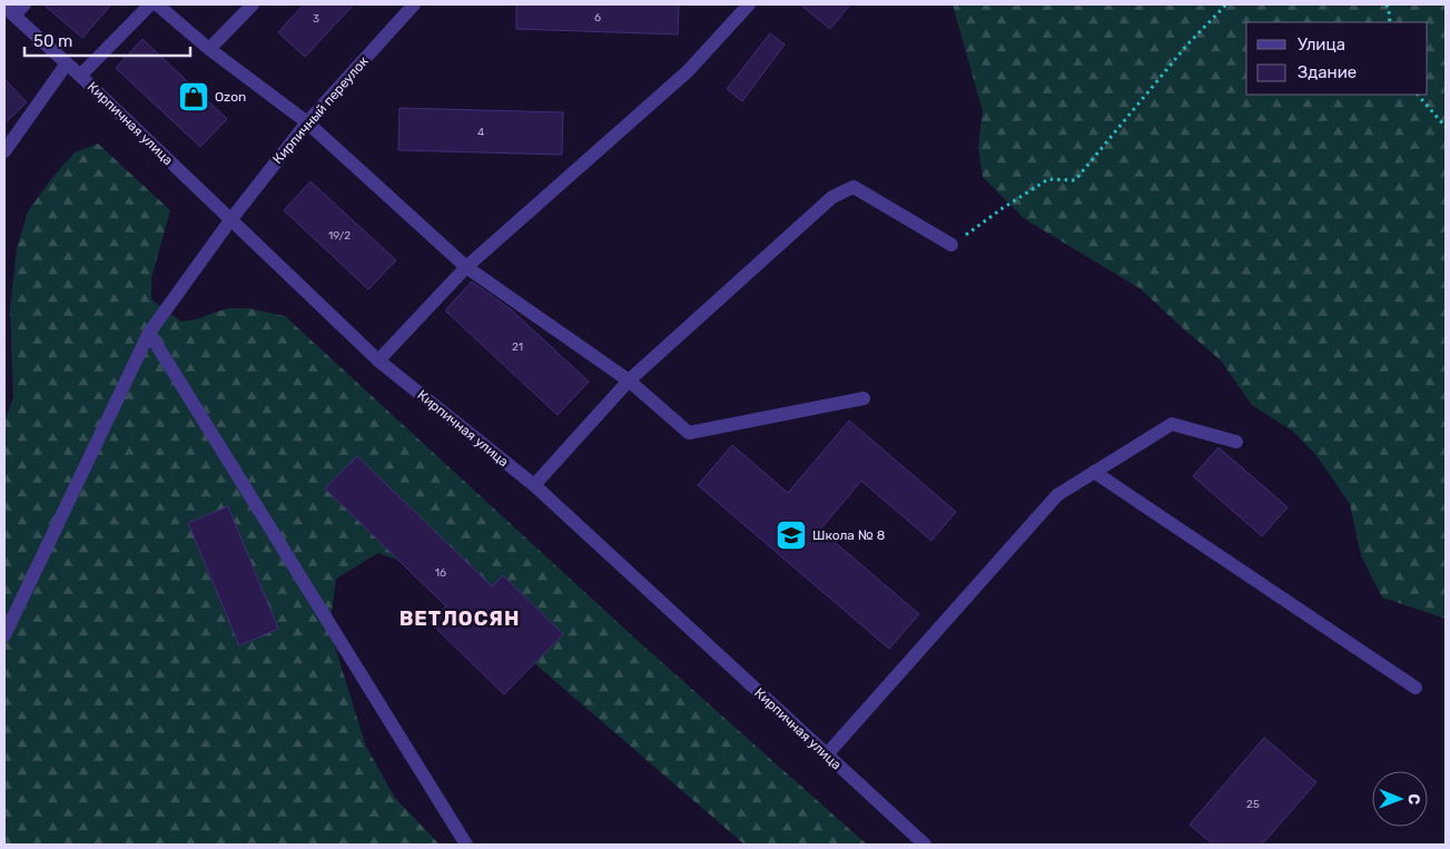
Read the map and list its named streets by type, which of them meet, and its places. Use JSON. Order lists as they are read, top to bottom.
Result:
{
  "streets": {
    "street": ["Кирпичный переулок", "Кирпичная улица"]
  },
  "crossings": [
    ["Кирпичный переулок", "Кирпичная улица"]
  ],
  "districts": ["ВЕТЛОСЯН"],
  "places": {
    "shop": ["Ozon"],
    "school or university": ["Школа № 8"]
  },
  "house_numbers": [
    "6",
    "3",
    "4",
    "19/2",
    "21",
    "16",
    "25"
  ],
  "legend": ["Улица", "Здание"],
  "scale_bar": "50 m",
  "north": "right"
}
